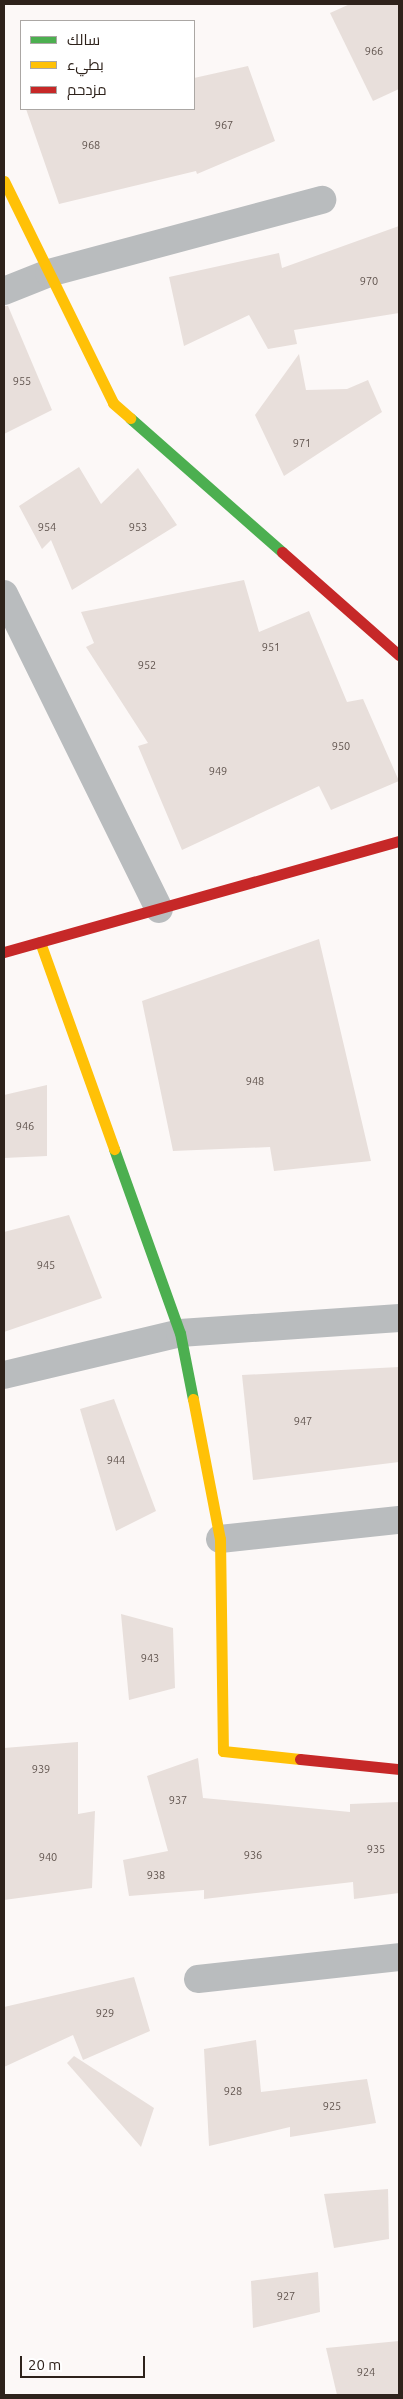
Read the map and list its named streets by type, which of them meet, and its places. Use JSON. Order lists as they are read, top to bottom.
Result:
{
  "house_numbers": [
    "966",
    "967",
    "968",
    "970",
    "955",
    "971",
    "954",
    "953",
    "951",
    "952",
    "950",
    "949",
    "948",
    "946",
    "945",
    "947",
    "944",
    "943",
    "939",
    "937",
    "935",
    "936",
    "940",
    "938",
    "929",
    "928",
    "925",
    "927",
    "924"
  ],
  "legend": ["سالك", "بطيء", "مزدحم"],
  "scale_bar": "20 m"
}
